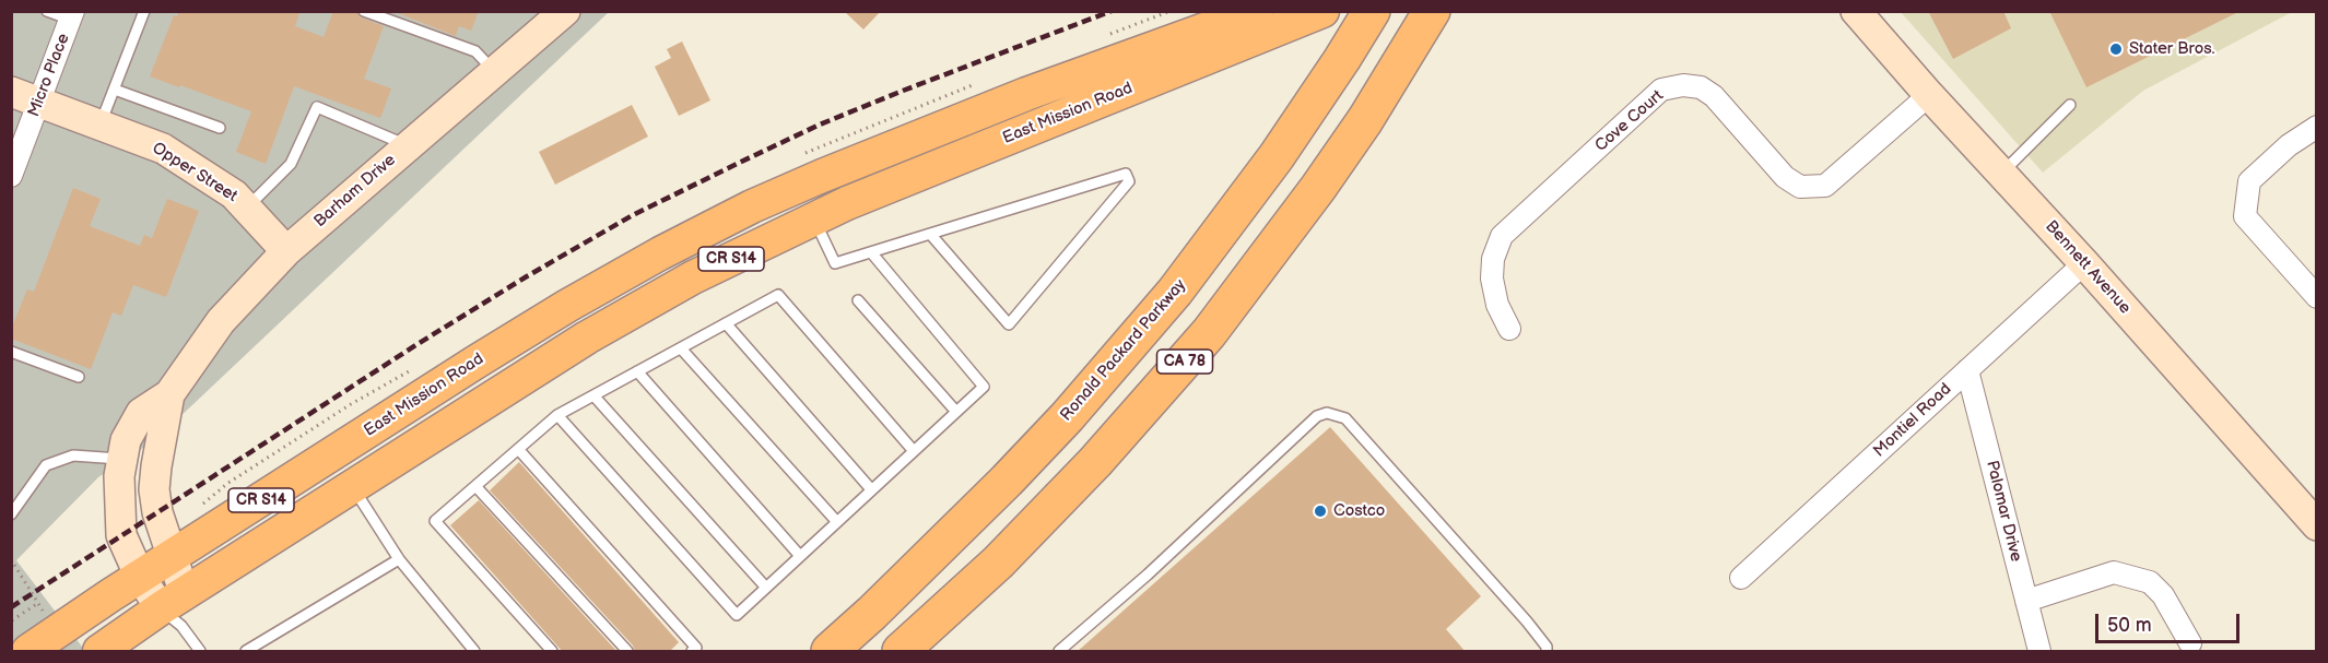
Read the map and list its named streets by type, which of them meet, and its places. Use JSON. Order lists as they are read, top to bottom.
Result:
{
  "streets": {
    "highway": ["Ronald Packard Parkway", "CA 78"],
    "main road": ["East Mission Road", "CR S14"],
    "street": [
      "Micro Place",
      "Cove Court",
      "Opper Street",
      "Barham Drive",
      "Bennett Avenue",
      "Montiel Road",
      "Palomar Drive"
    ]
  },
  "crossings": [
    ["Micro Place", "Opper Street"],
    ["East Mission Road", "Barham Drive"],
    ["Cove Court", "Bennett Avenue"],
    ["Opper Street", "Barham Drive"],
    ["Bennett Avenue", "Montiel Road"],
    ["Montiel Road", "Palomar Drive"]
  ],
  "places": ["Stater Bros.", "Costco"],
  "scale_bar": "50 m"
}
